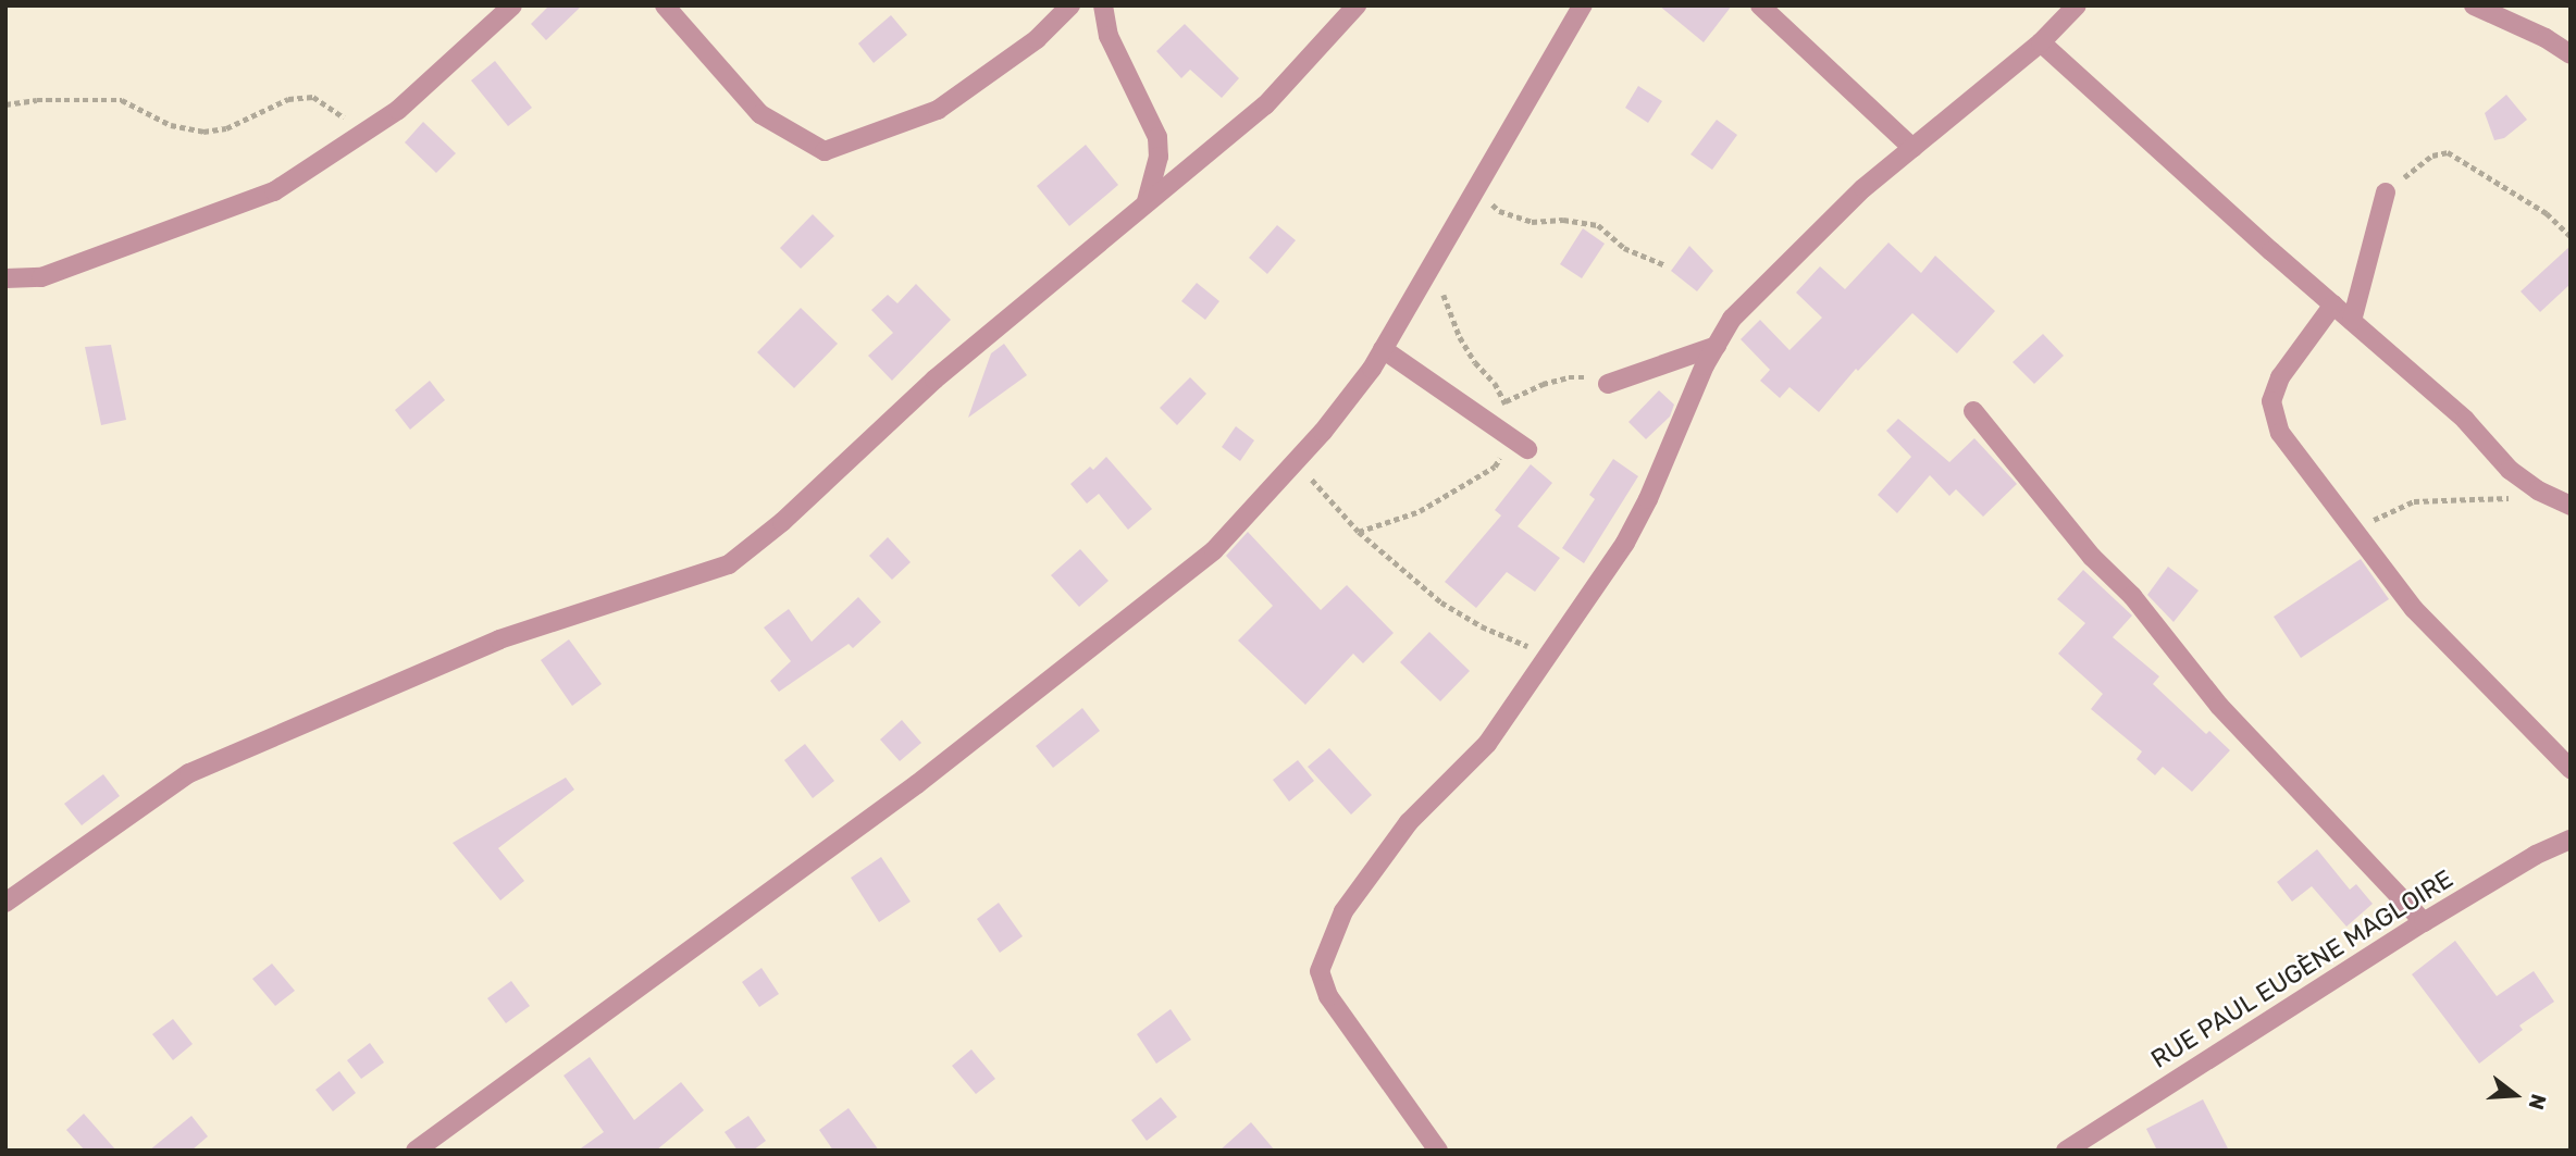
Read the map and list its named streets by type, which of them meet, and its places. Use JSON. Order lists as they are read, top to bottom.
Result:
{
  "streets": {
    "street": ["RUE PAUL EUGÈNE MAGLOIRE"]
  },
  "north": "right"
}
